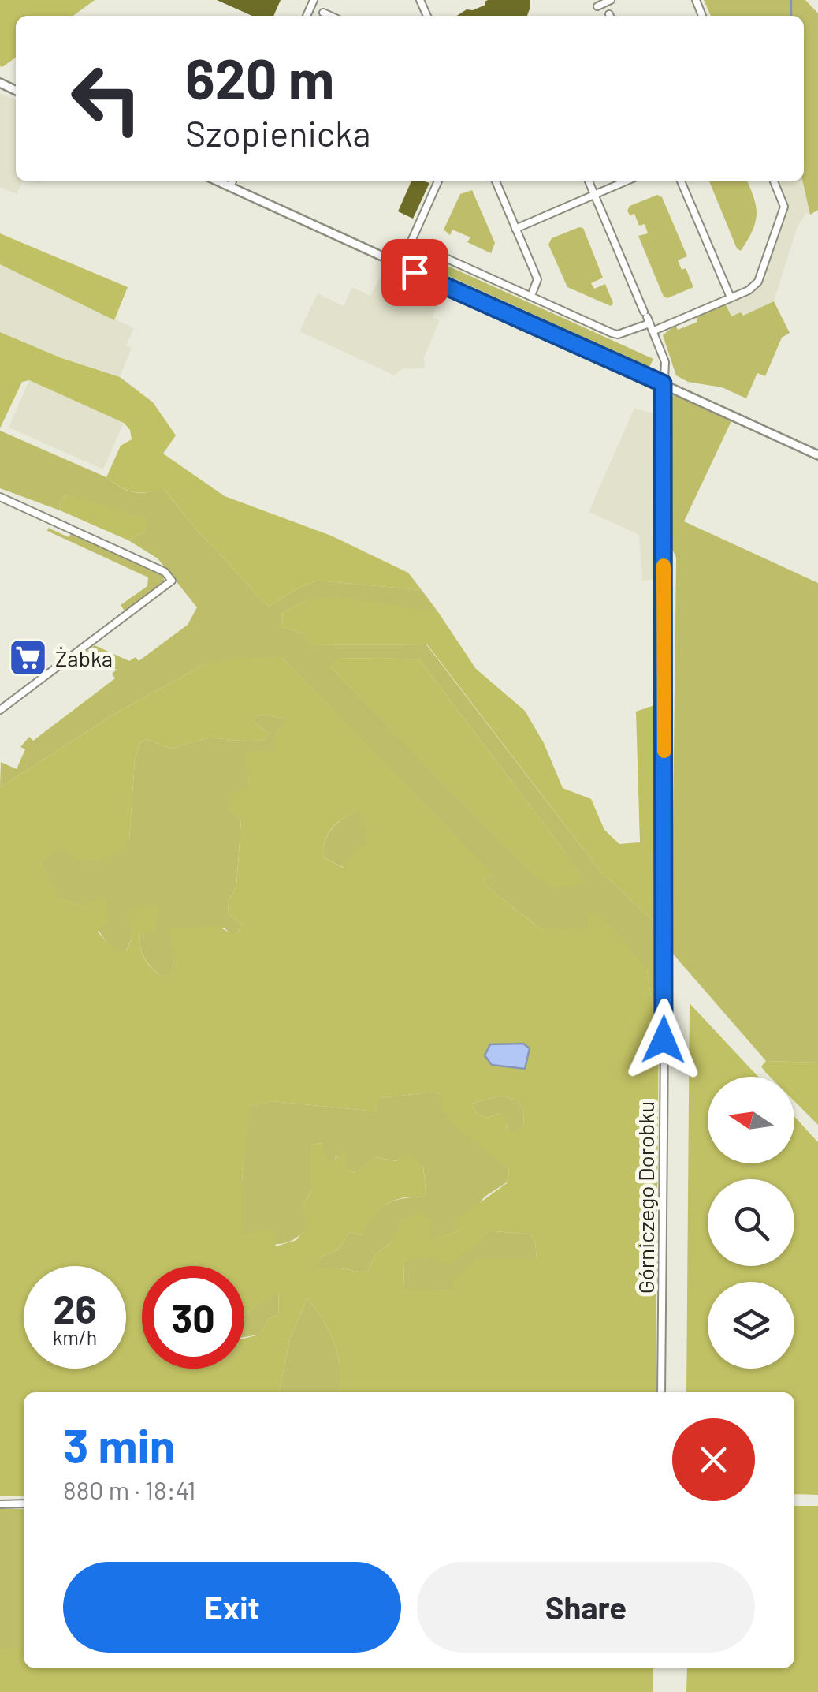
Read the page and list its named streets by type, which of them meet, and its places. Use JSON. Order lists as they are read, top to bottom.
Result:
{
  "streets": {
    "street": ["Górniczego Dorobku"]
  },
  "places": {
    "supermarket": ["Żabka"]
  },
  "north": "left",
  "page": {
    "turn": ["620 m", "Szopienicka"],
    "speed": "26 km/h",
    "limit": "30",
    "heading": ["3 min", "880 m · 18:41"],
    "buttons": ["Exit", "Share"]
  }
}
